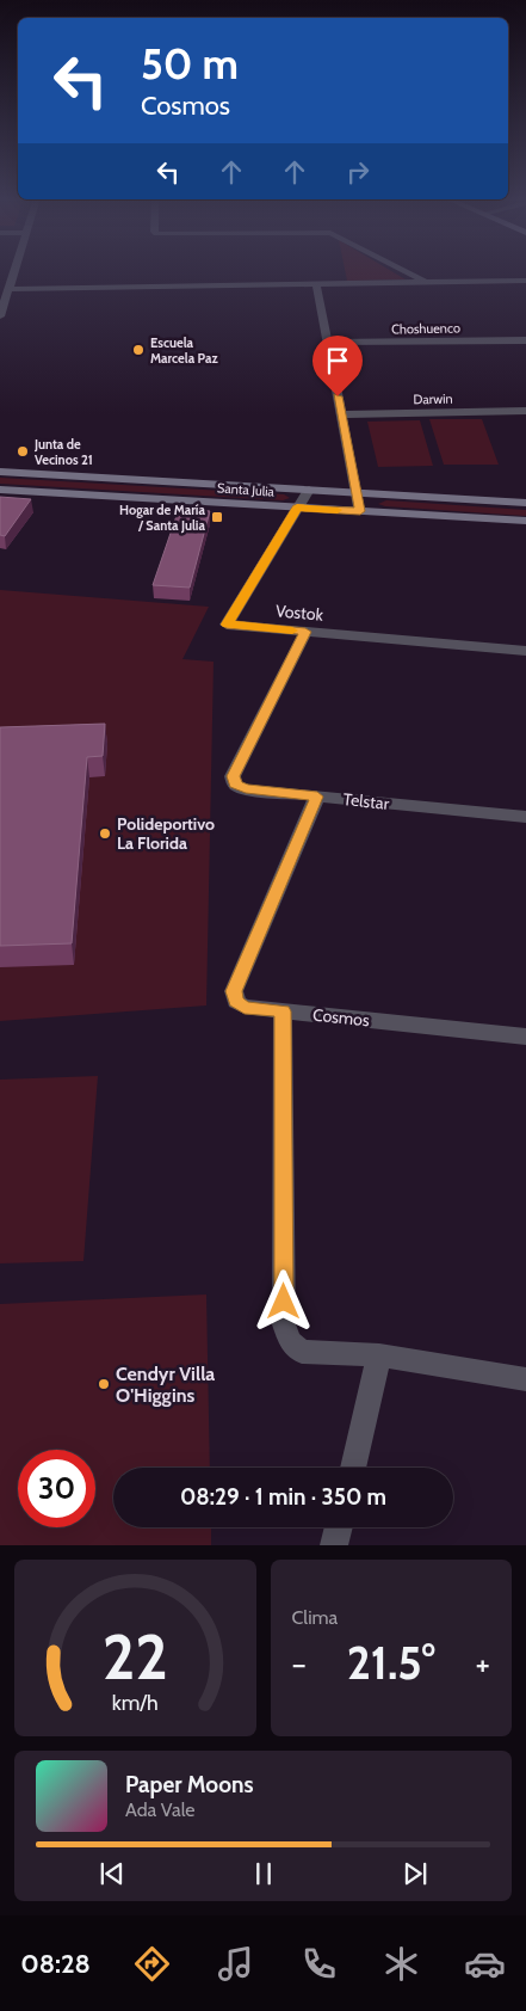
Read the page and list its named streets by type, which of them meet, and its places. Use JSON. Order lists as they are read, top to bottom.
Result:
{
  "streets": {
    "main road": ["Santa Julia"],
    "street": [
      "Choshuenco",
      "Darwin",
      "Vostok",
      "Telstar",
      "Cosmos"
    ]
  },
  "crossings": [
    ["Santa Julia", "Vostok"],
    ["Vostok", "Telstar"],
    ["Telstar", "Cosmos"]
  ],
  "places": {
    "other": [
      "Escuela Marcela Paz",
      "Junta de Vecinos 21",
      "Polideportivo La Florida",
      "Cendyr Villa O'Higgins"
    ],
    "transit": ["Hogar de María / Santa Julia"]
  },
  "page": {
    "turn": ["50 m", "Cosmos"],
    "limit": "30",
    "trip": "08:29 · 1 min · 350 m",
    "tile": "Clima",
    "heat": ["−", "21.5°", "+"],
    "song": ["Paper Moons", "Ada Vale"],
    "tabs": "08:28",
    "gauge": ["22", "km/h"]
  }
}
